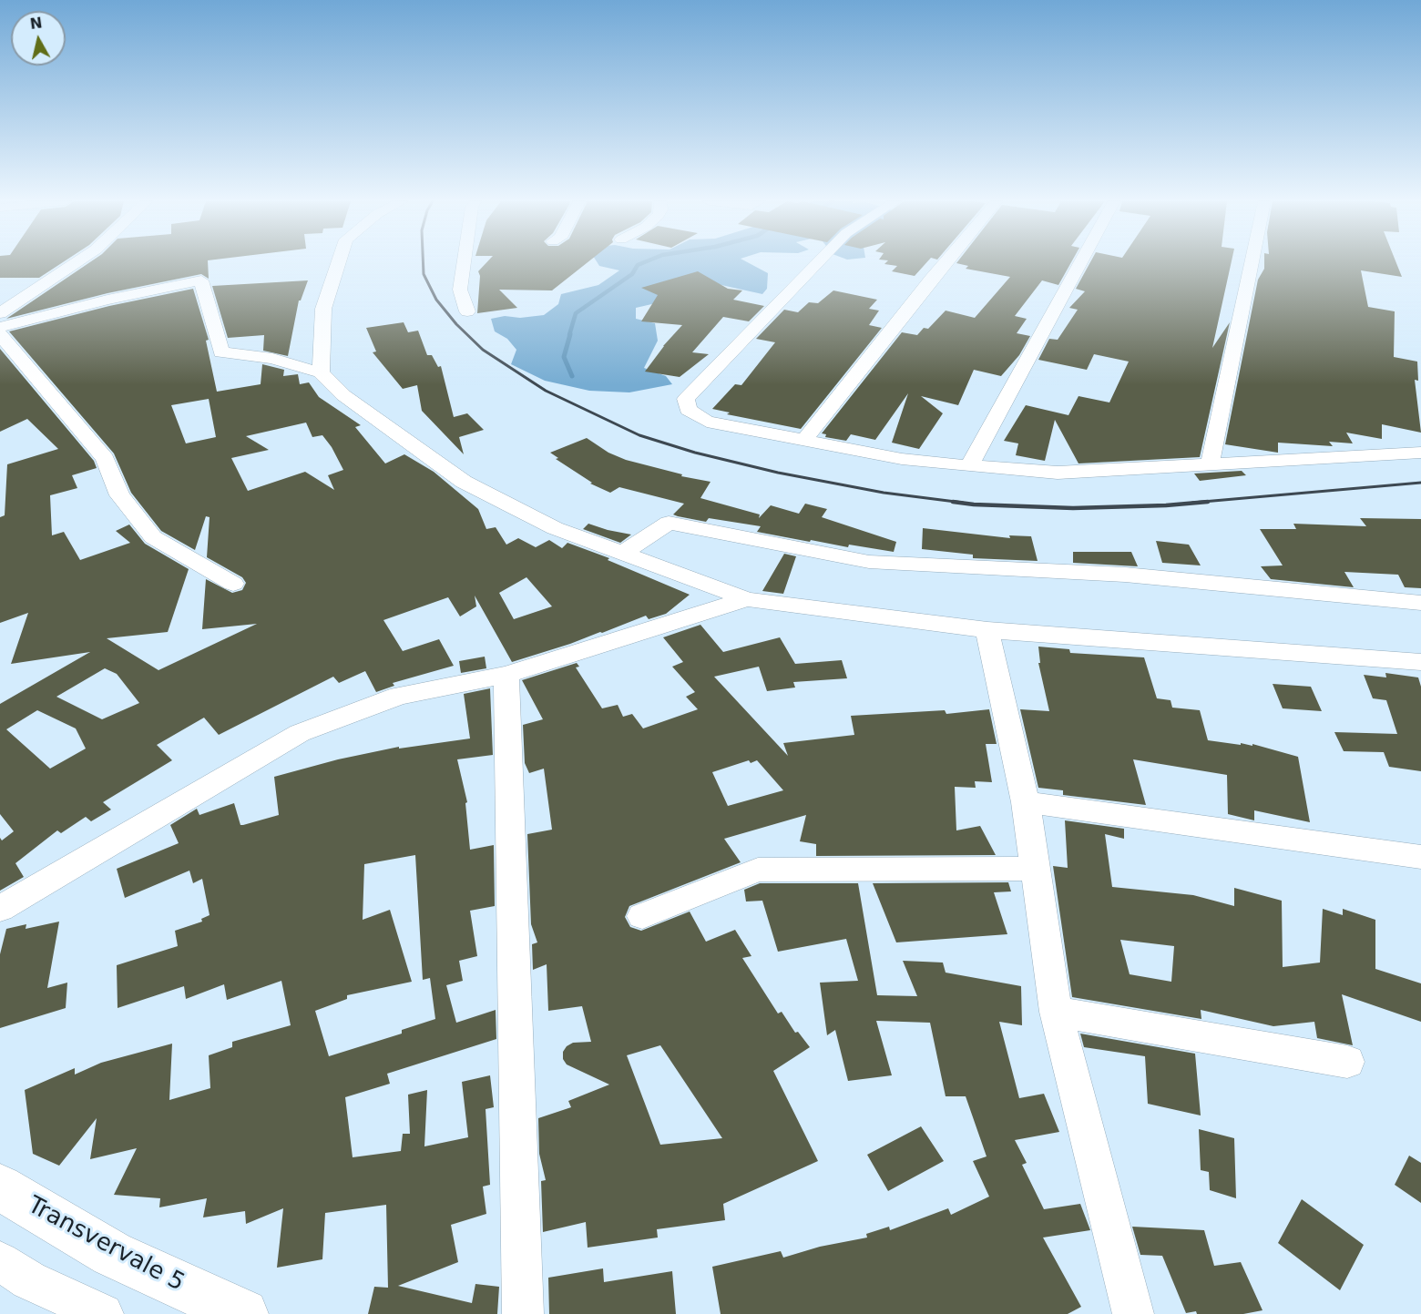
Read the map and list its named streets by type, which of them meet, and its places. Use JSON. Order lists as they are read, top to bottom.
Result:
{
  "streets": {
    "main road": ["Transvervale 5"]
  },
  "north": "top"
}
